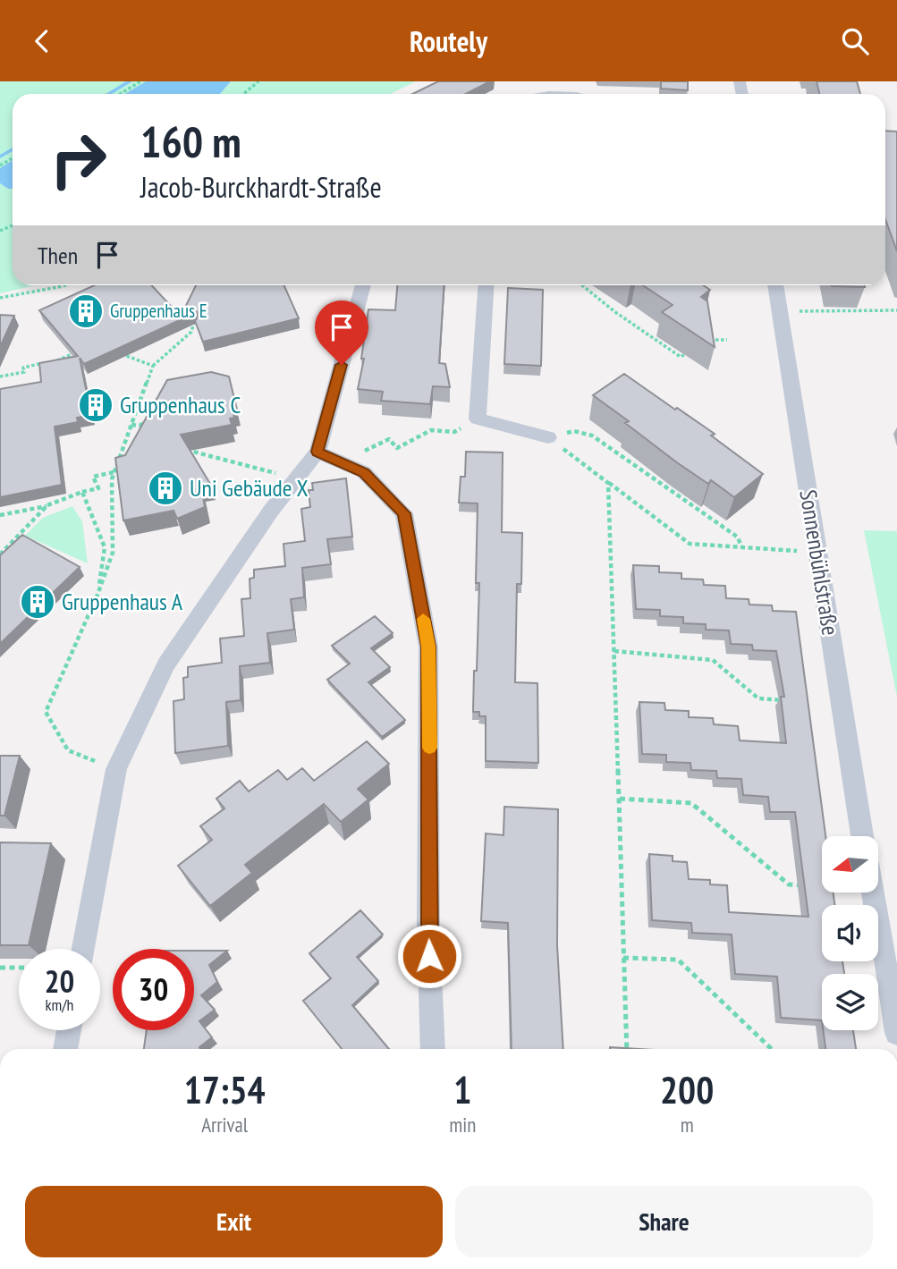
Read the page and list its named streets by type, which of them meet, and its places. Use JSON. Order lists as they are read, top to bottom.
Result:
{
  "streets": {
    "street": ["Sonnenbühlstraße"]
  },
  "places": {
    "building": [
      "Gruppenhaus E",
      "Gruppenhaus C",
      "Uni Gebäude X",
      "Gruppenhaus A"
    ]
  },
  "north": "left",
  "page": {
    "header": "Routely",
    "turn": ["160 m", "Jacob-Burckhardt-Straße"],
    "then": "Then",
    "speed": "20 km/h",
    "limit": "30",
    "eta": [
      "17:54",
      "Arrival",
      "1",
      "min",
      "200",
      "m"
    ],
    "buttons": ["Exit", "Share"]
  }
}
